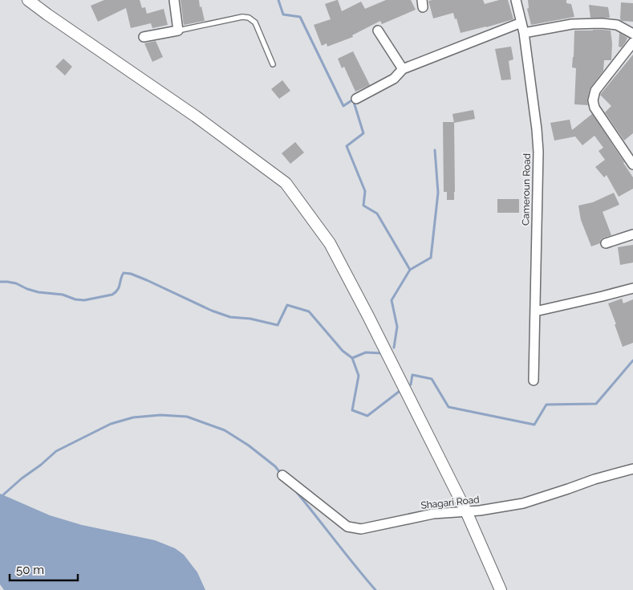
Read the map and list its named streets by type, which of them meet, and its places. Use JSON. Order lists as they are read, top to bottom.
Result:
{
  "streets": {
    "street": ["Cameroun Road", "Shagari Road"]
  },
  "scale_bar": "50 m"
}
